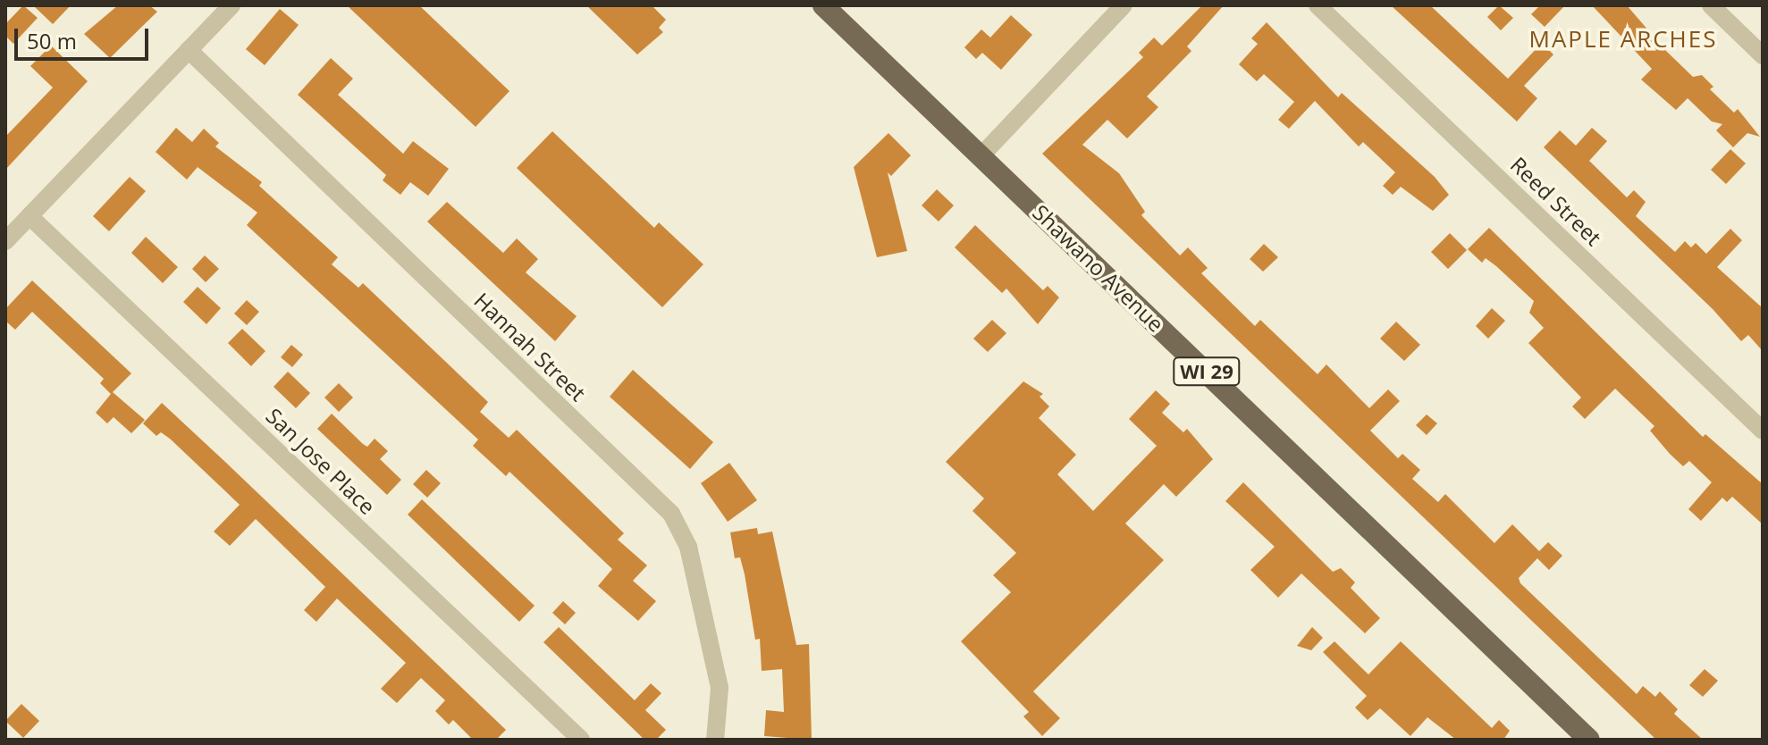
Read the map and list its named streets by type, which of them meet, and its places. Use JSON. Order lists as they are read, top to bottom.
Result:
{
  "streets": {
    "main road": ["Shawano Avenue", "WI 29"],
    "street": ["Reed Street", "Hannah Street", "San Jose Place"]
  },
  "districts": ["MAPLE ARCHES"],
  "scale_bar": "50 m"
}
